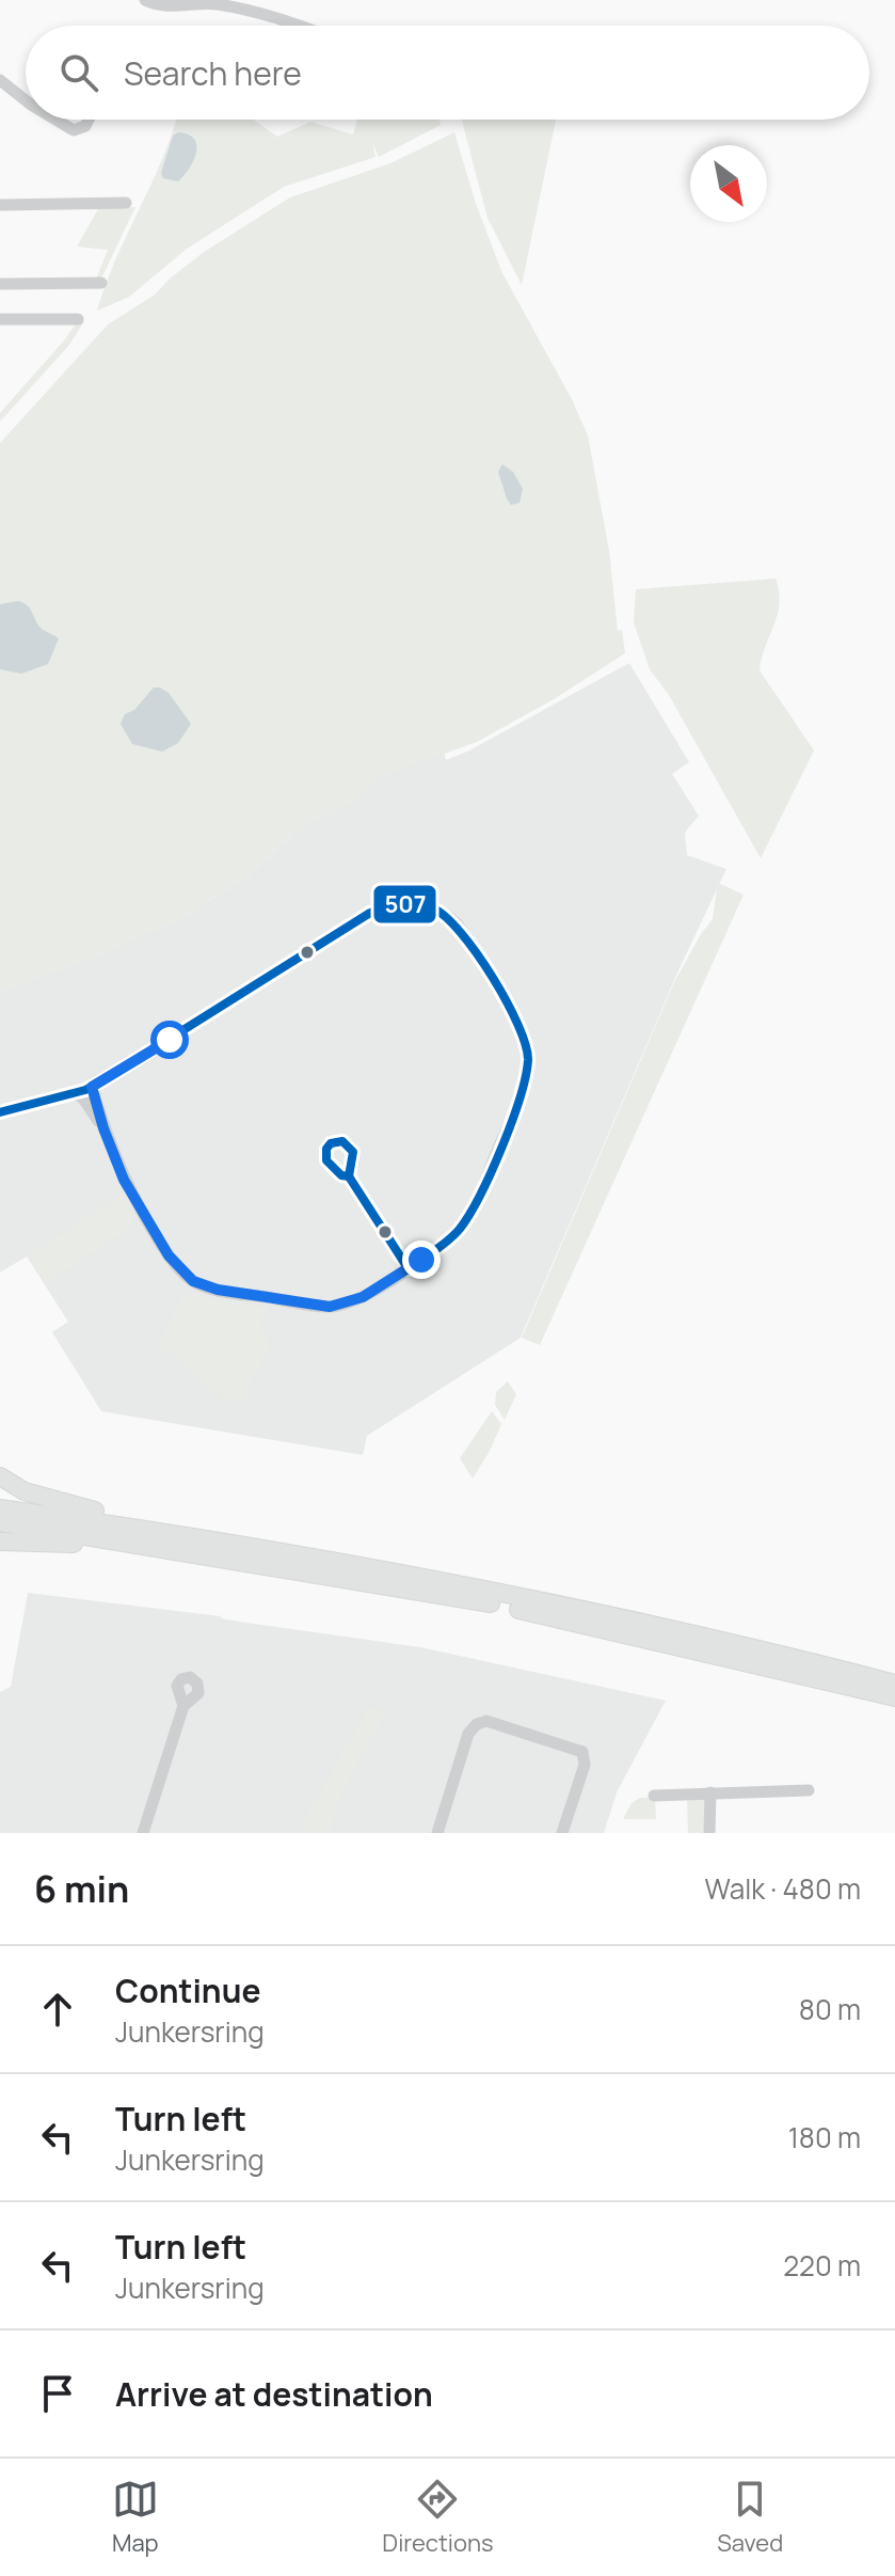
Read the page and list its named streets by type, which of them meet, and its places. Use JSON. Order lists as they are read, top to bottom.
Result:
{
  "lines": ["transit line 507"],
  "north": "bottom right",
  "page": {
    "search": "Search here",
    "heading": ["6 min", "Walk · 480 m"],
    "list": [
      ["Continue", "Junkersring", "80 m"],
      ["Turn left", "Junkersring", "180 m"],
      ["Turn left", "Junkersring", "220 m"],
      "Arrive at destination"
    ],
    "nav": ["Map", "Directions", "Saved"]
  }
}
